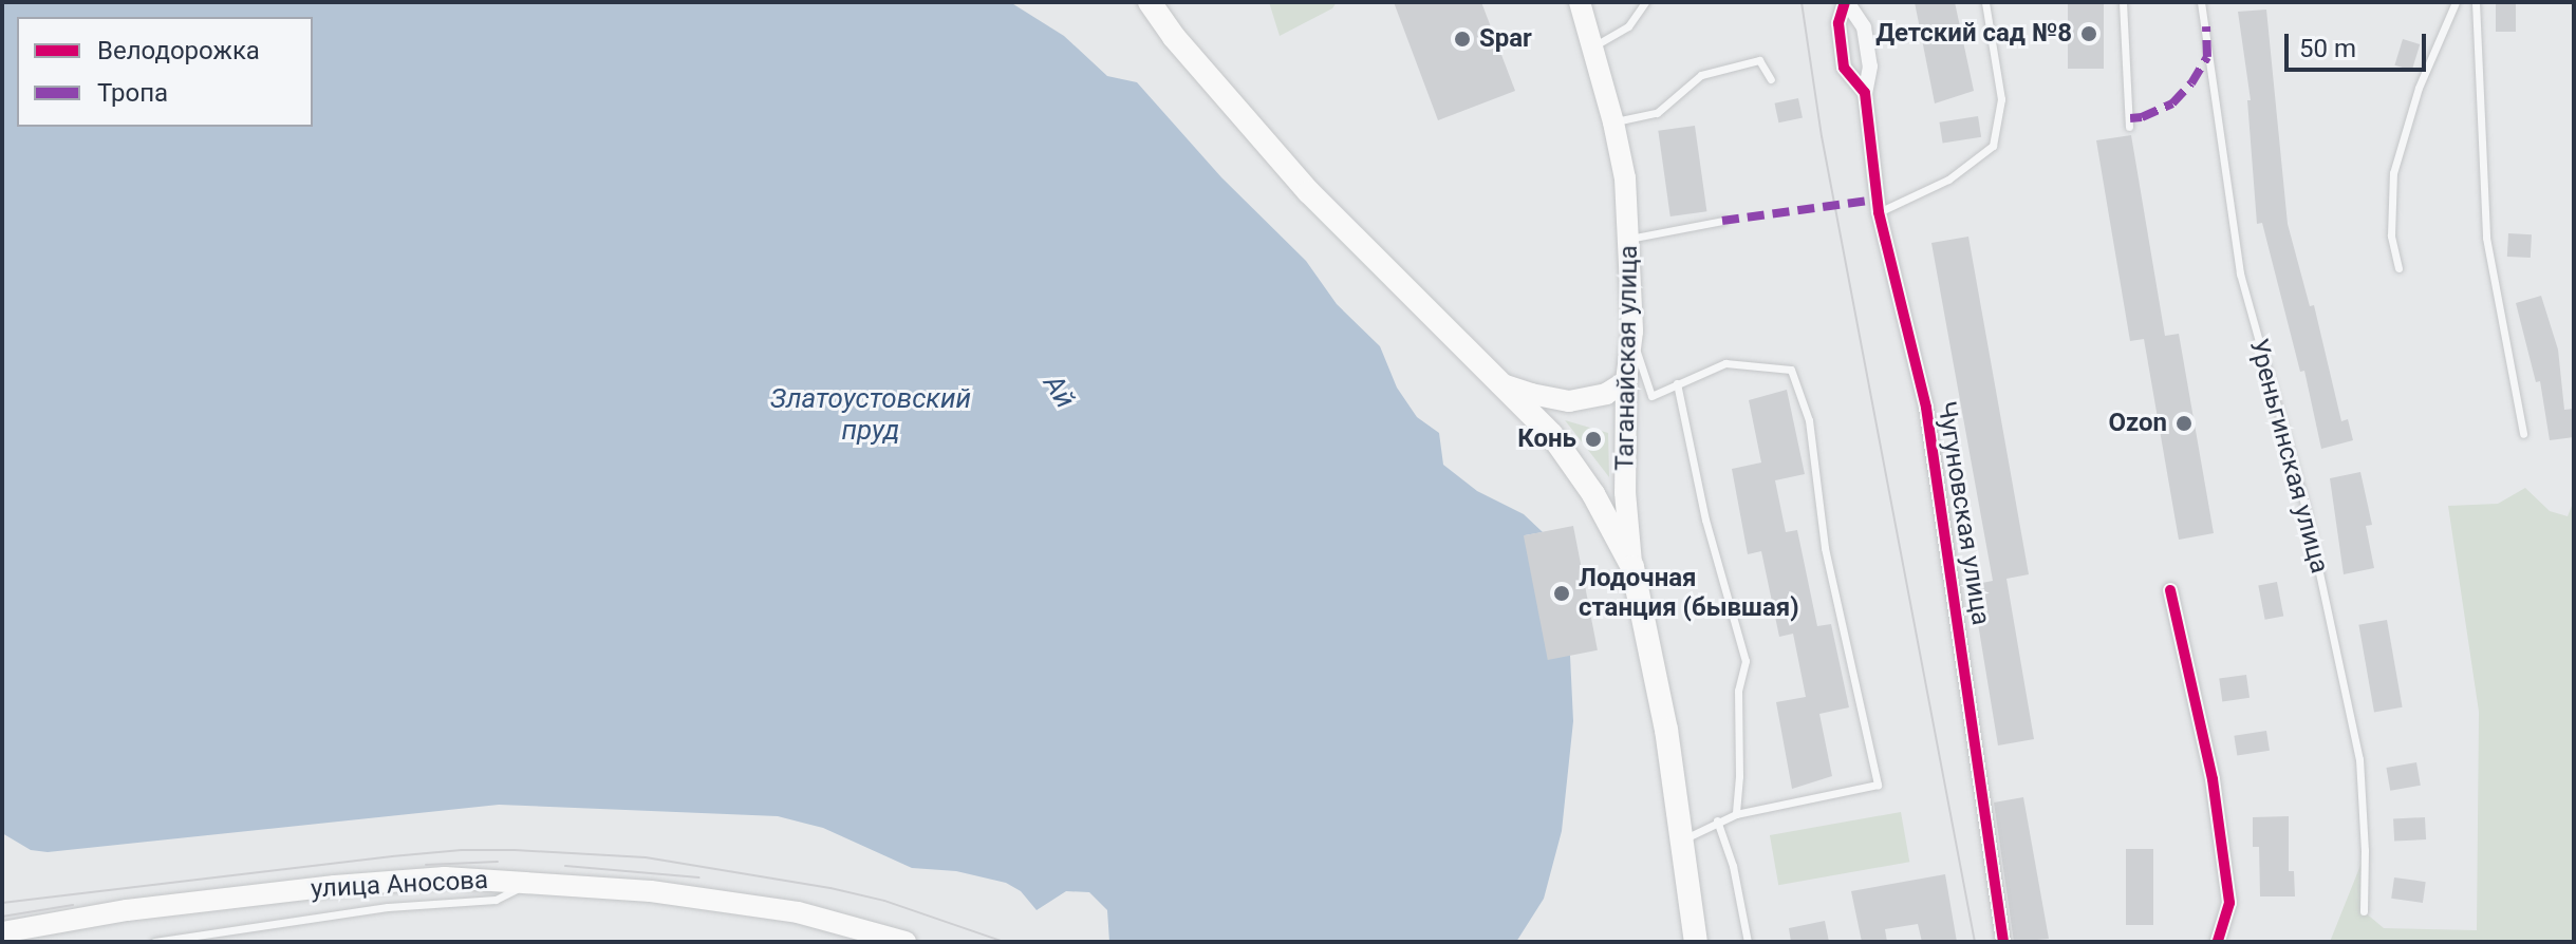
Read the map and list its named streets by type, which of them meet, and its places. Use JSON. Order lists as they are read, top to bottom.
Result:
{
  "streets": {
    "main road": ["Таганайская улица", "улица Аносова"],
    "street": ["Чугуновская улица"],
    "lane": ["Уреньгинская улица"]
  },
  "water": ["Ай", "Златоустовский пруд"],
  "places": [
    "Детский сад №8",
    "Spar",
    "Ozon",
    "Конь",
    "Лодочная станция (бывшая)"
  ],
  "legend": ["Велодорожка", "Тропа"],
  "scale_bar": "50 m"
}
